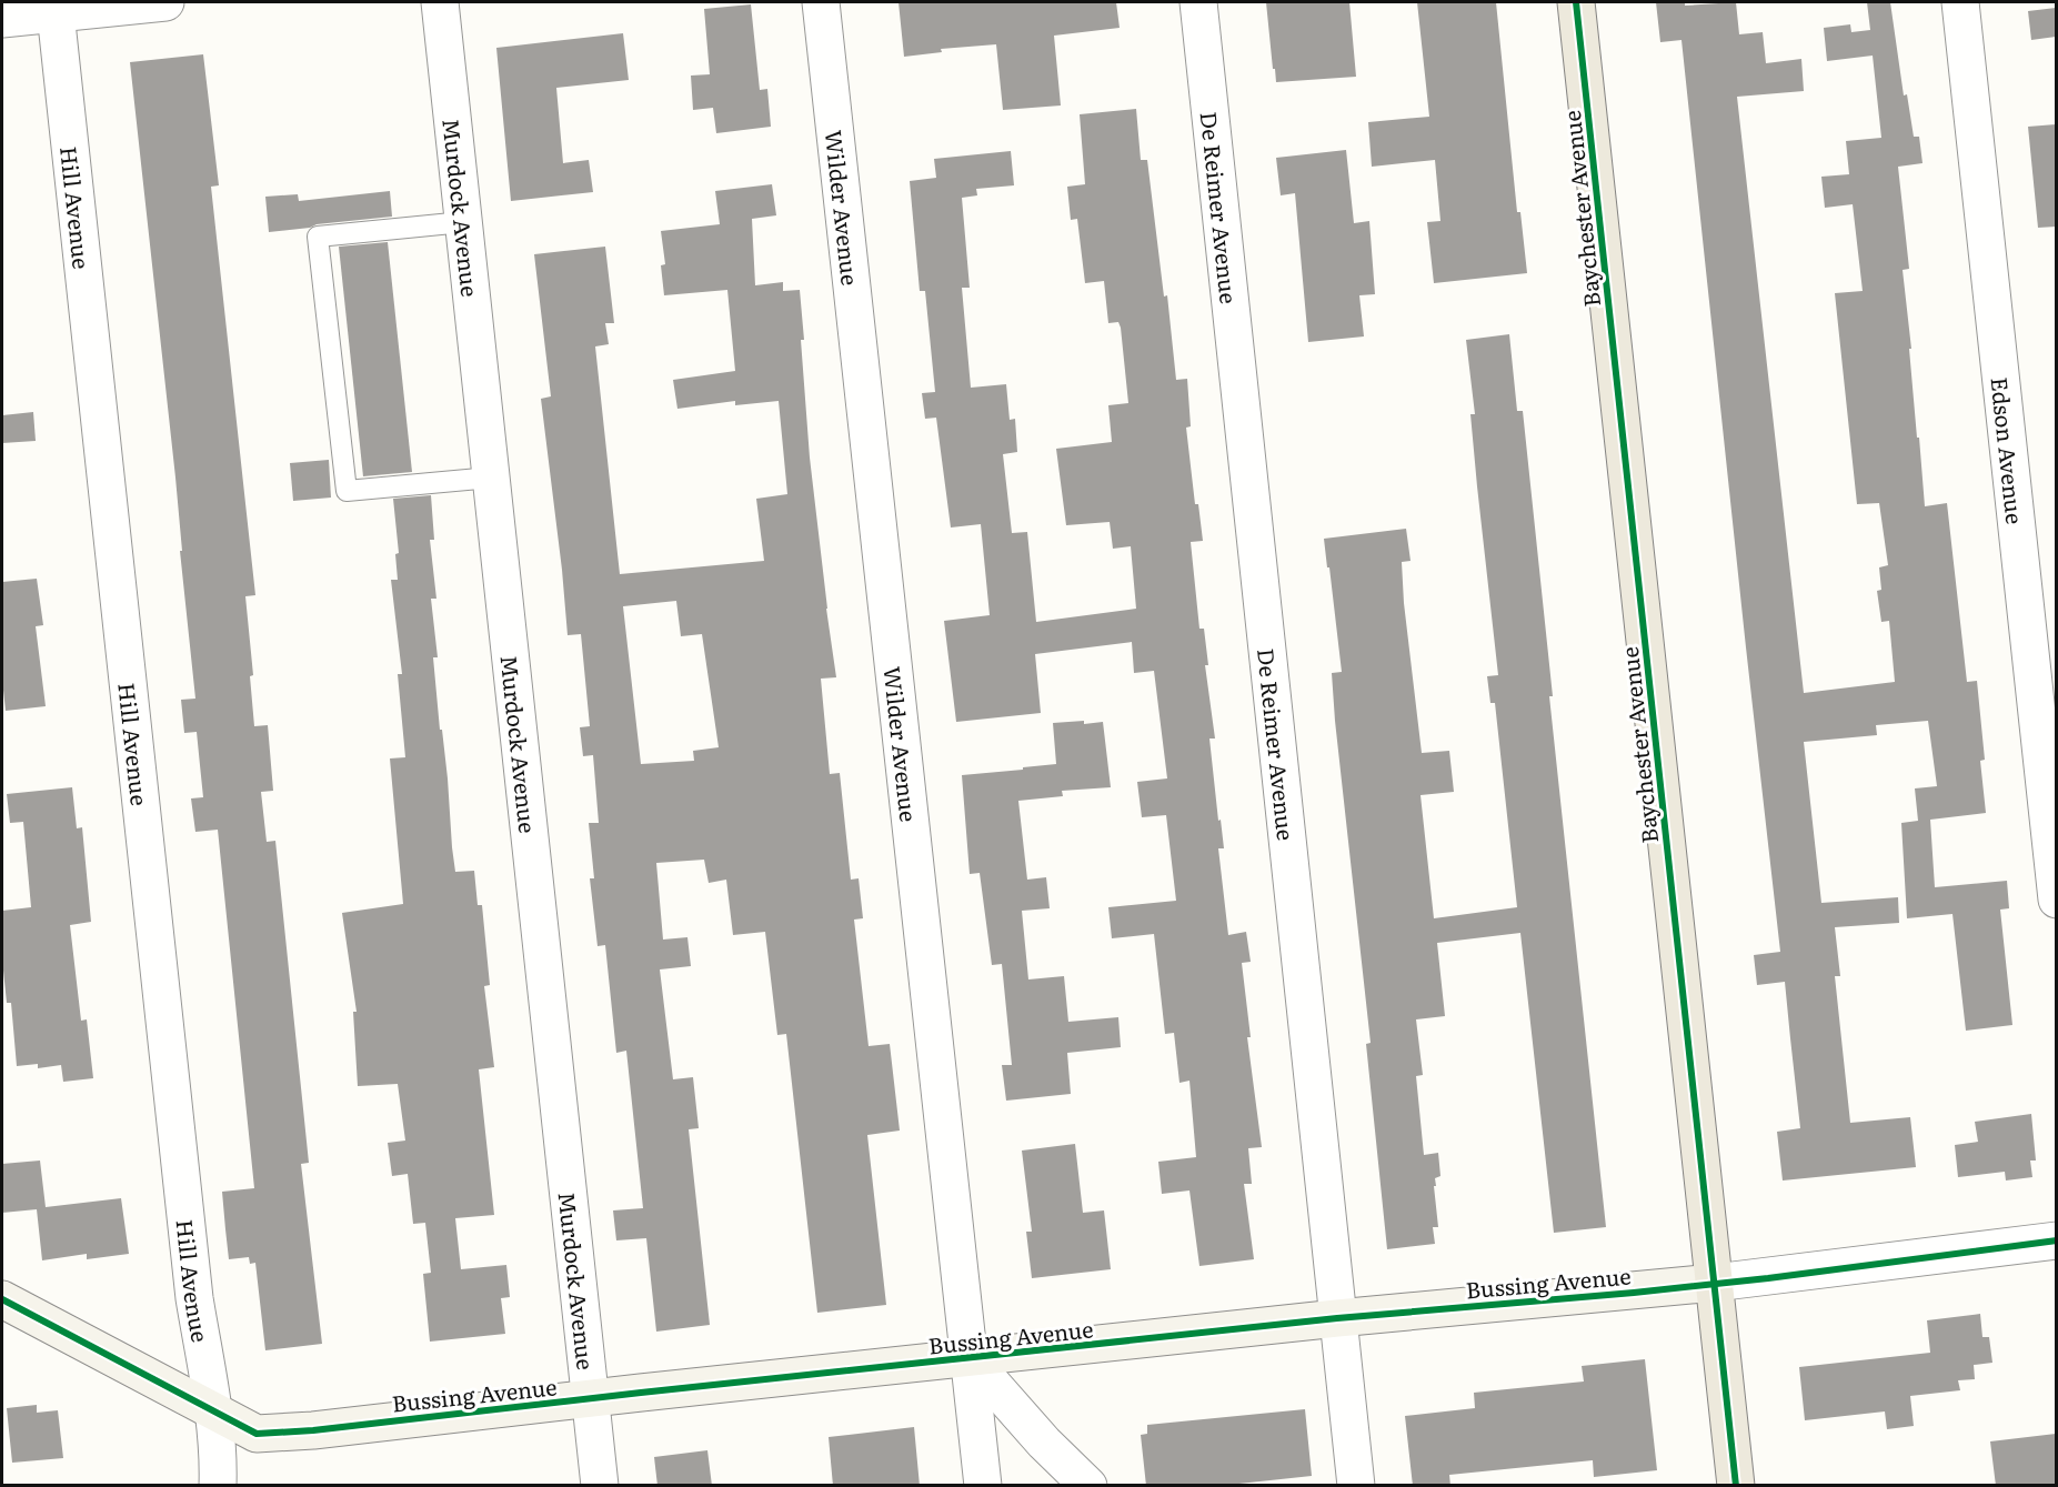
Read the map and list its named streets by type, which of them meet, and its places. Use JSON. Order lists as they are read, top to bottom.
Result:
{
  "streets": {
    "main road": ["Baychester Avenue"],
    "street": [
      "Murdock Avenue",
      "Wilder Avenue",
      "De Reimer Avenue",
      "Hill Avenue",
      "Edson Avenue",
      "Bussing Avenue"
    ]
  },
  "crossings": [
    ["Murdock Avenue", "Bussing Avenue"],
    ["Wilder Avenue", "Bussing Avenue"],
    ["De Reimer Avenue", "Bussing Avenue"],
    ["Hill Avenue", "Bussing Avenue"],
    ["Baychester Avenue", "Bussing Avenue"]
  ]
}
